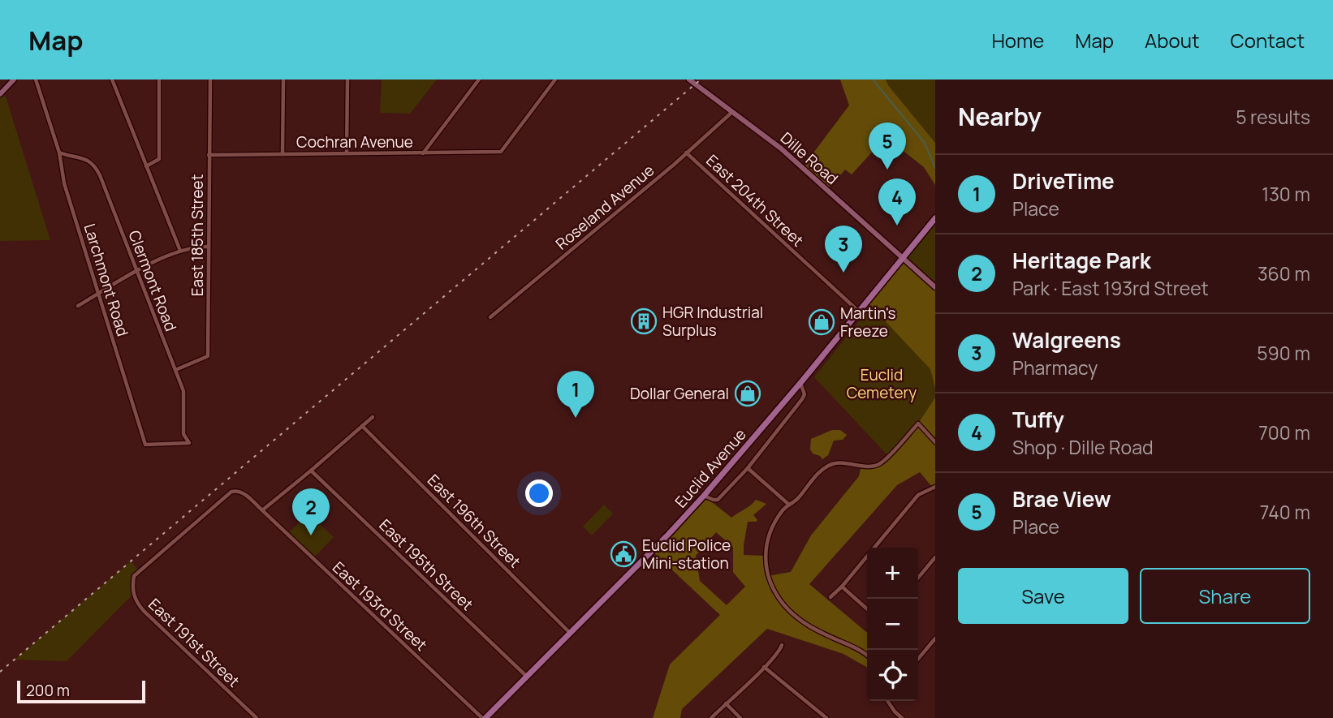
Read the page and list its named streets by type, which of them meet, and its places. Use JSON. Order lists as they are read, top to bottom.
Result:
{
  "streets": {
    "main road": ["Euclid Avenue"],
    "street": [
      "Cochran Avenue",
      "Dille Road",
      "East 204th Street",
      "Roseland Avenue",
      "East 185th Street",
      "Larchmont Road",
      "Clermont Road",
      "East 196th Street",
      "East 195th Street",
      "East 193rd Street",
      "East 191st Street"
    ]
  },
  "crossings": [
    ["Cochran Avenue", "East 185th Street"],
    ["Dille Road", "Roseland Avenue"],
    ["Dille Road", "Euclid Avenue"],
    ["East 204th Street", "Roseland Avenue"],
    ["East 204th Street", "Euclid Avenue"],
    ["East 185th Street", "Clermont Road"],
    ["Larchmont Road", "Clermont Road"],
    ["Euclid Avenue", "East 196th Street"],
    ["Euclid Avenue", "East 195th Street"],
    ["Euclid Avenue", "East 193rd Street"],
    ["East 193rd Street", "East 191st Street"]
  ],
  "parks": ["Euclid Cemetery"],
  "places": {
    "building": ["HGR Industrial Surplus"],
    "shop": ["Martin's Freeze", "Dollar General"],
    "public building": ["Euclid Police Mini-station"]
  },
  "scale_bar": "200 m",
  "page": {
    "header": "Map",
    "nav": [
      "Home",
      "Map",
      "About",
      "Contact"
    ],
    "heading": ["Nearby", "5 results"],
    "pins": [
      "5",
      "4",
      "3",
      "1",
      "2"
    ],
    "list": [
      {
        "mark": "1",
        "name": "DriveTime",
        "note": "Place",
        "value": "130 m"
      },
      {
        "mark": "2",
        "name": "Heritage Park",
        "note": "Park · East 193rd Street",
        "value": "360 m"
      },
      {
        "mark": "3",
        "name": "Walgreens",
        "note": "Pharmacy",
        "value": "590 m"
      },
      {
        "mark": "4",
        "name": "Tuffy",
        "note": "Shop · Dille Road",
        "value": "700 m"
      },
      {
        "mark": "5",
        "name": "Brae View",
        "note": "Place",
        "value": "740 m"
      }
    ],
    "map_buttons": ["+", "−"],
    "buttons": ["Save", "Share"],
    "scale": "200 m"
  }
}
